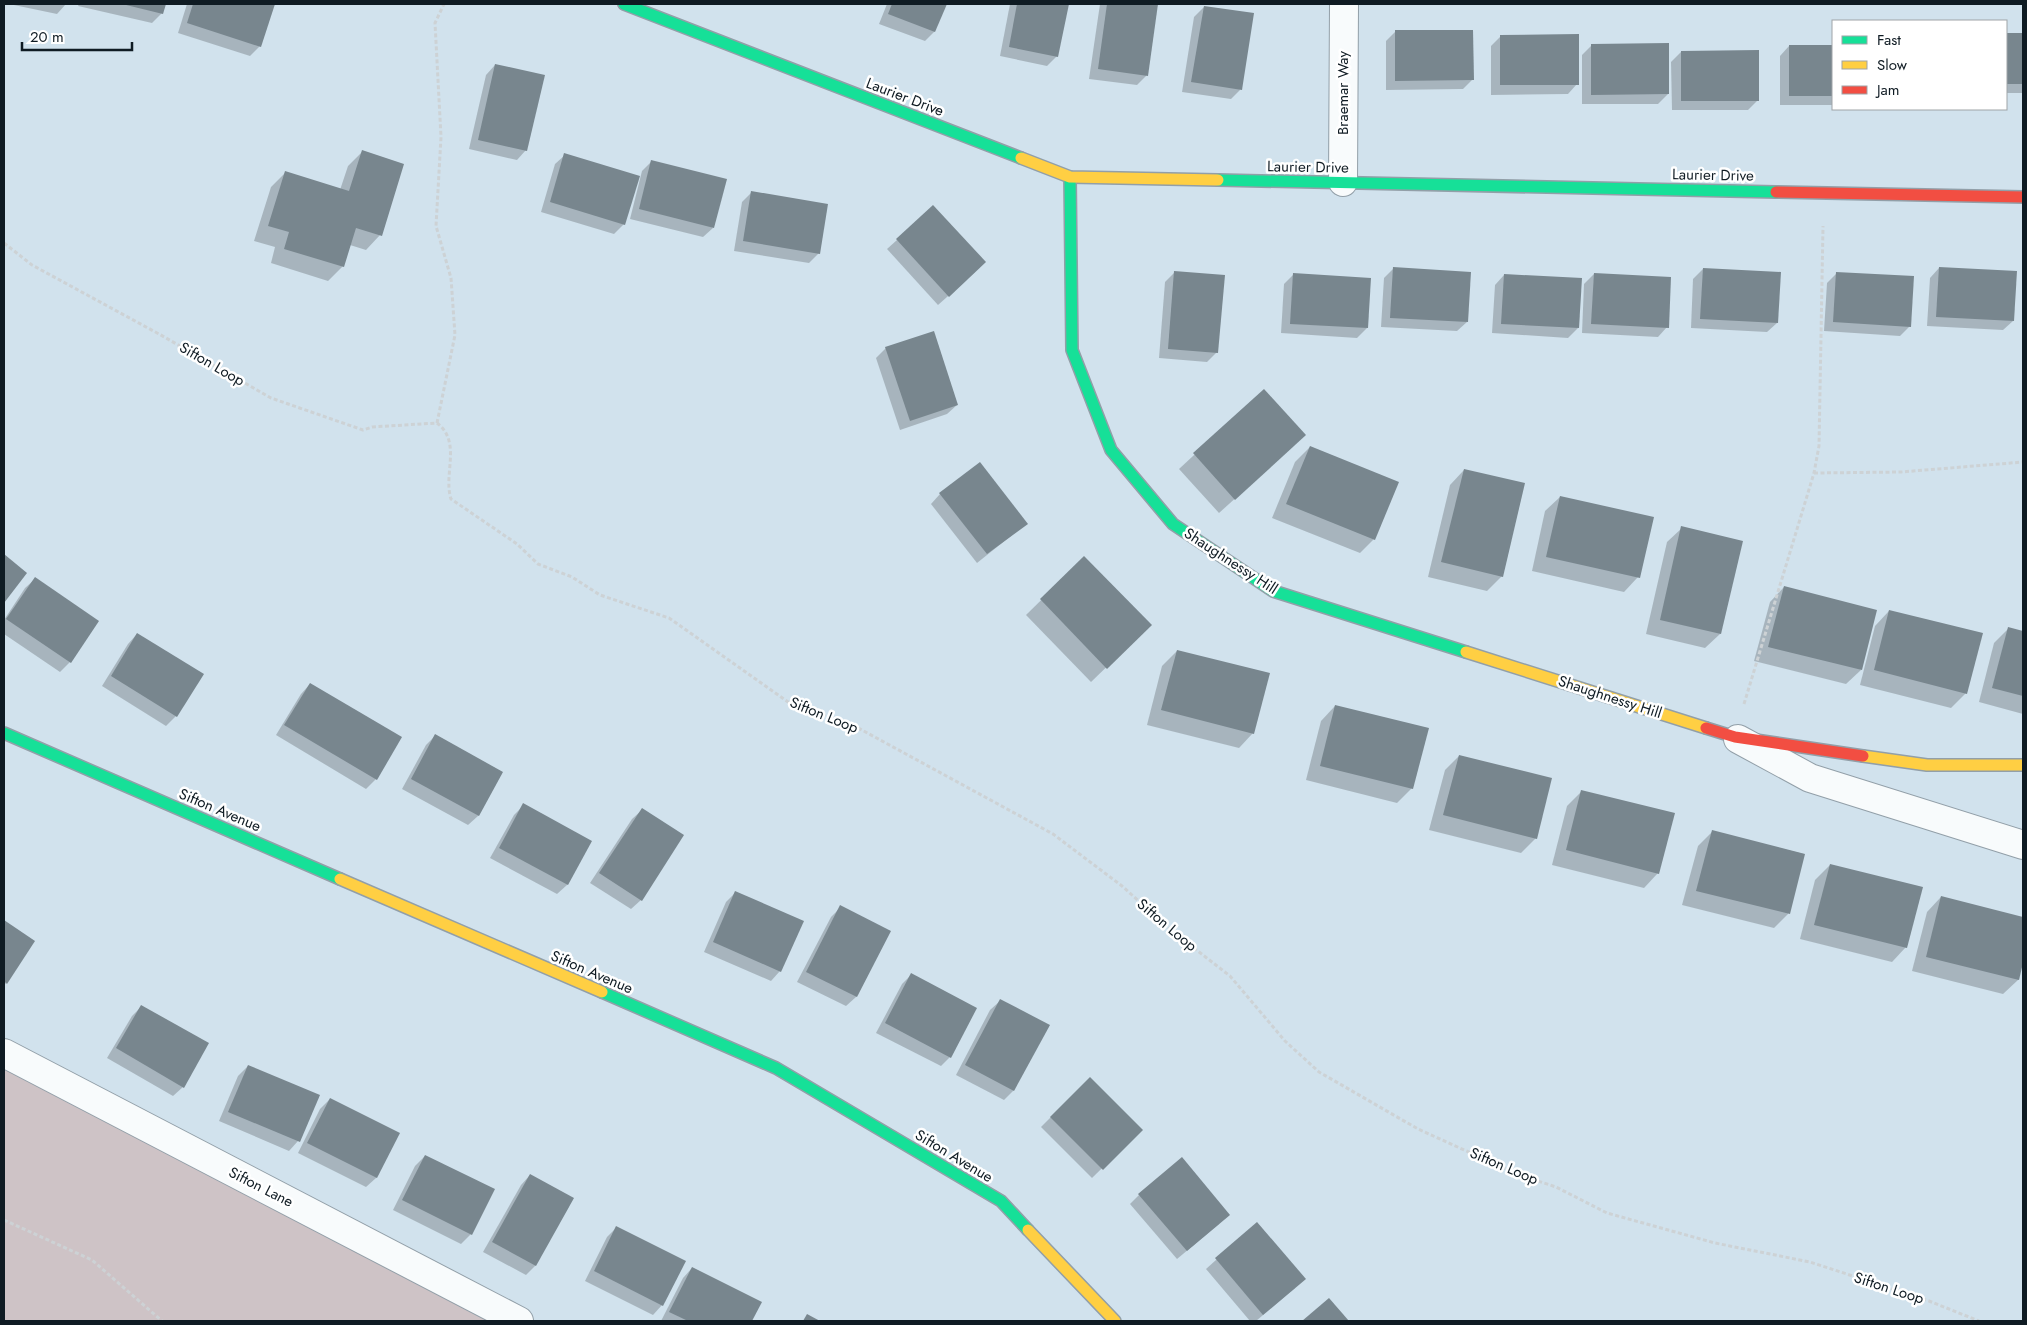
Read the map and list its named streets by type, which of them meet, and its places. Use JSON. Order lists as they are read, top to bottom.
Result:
{
  "streets": {
    "street": [
      "Braemar Way",
      "Laurier Drive",
      "Shaughnessy Hill",
      "Sifton Avenue",
      "Sifton Lane"
    ],
    "path": ["Sifton Loop"]
  },
  "crossings": [
    ["Braemar Way", "Laurier Drive"],
    ["Laurier Drive", "Shaughnessy Hill"]
  ],
  "legend": ["Fast", "Slow", "Jam"],
  "scale_bar": "20 m"
}
